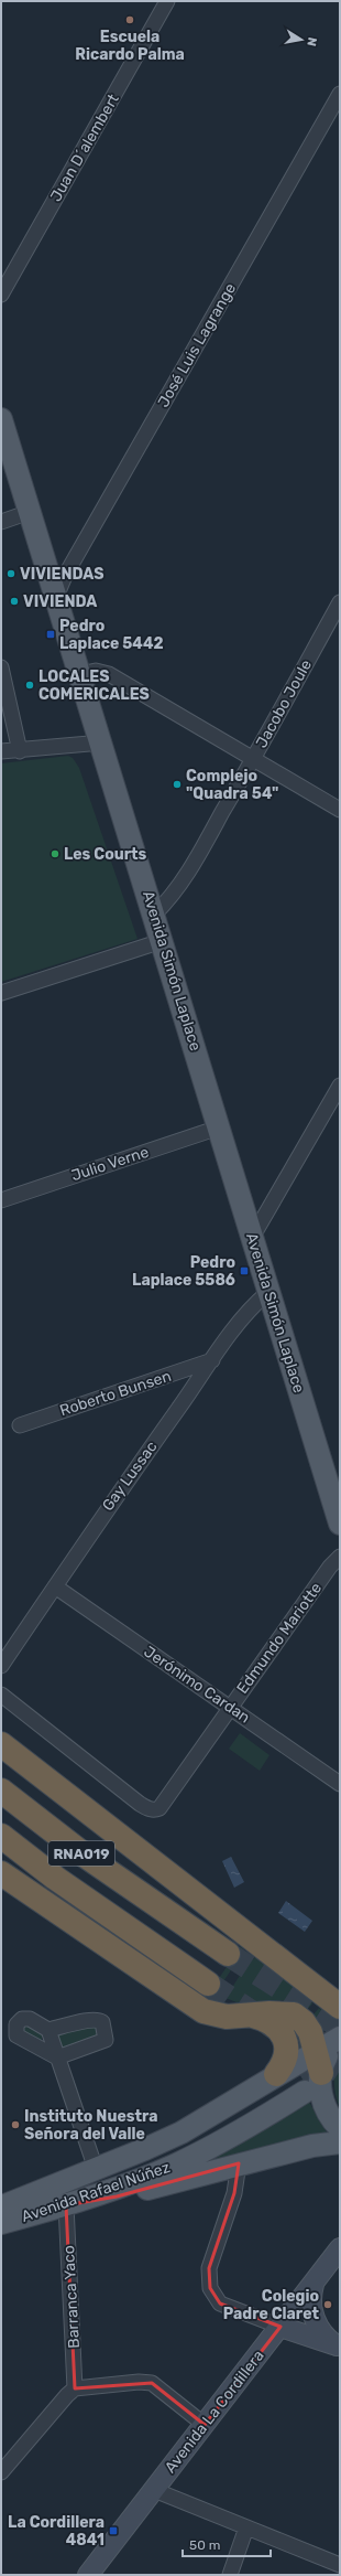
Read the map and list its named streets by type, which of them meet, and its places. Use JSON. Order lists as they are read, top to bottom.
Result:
{
  "streets": {
    "highway": ["RNA019"],
    "main road": ["Avenida Simón Laplace", "Avenida Rafael Núñez", "Avenida La Cordillera"],
    "street": [
      "Juan D´alembert",
      "José Luis Lagrange",
      "Jacobo Joule",
      "Julio Verne",
      "Roberto Bunsen",
      "Gay Lussac",
      "Edmundo Mariotte",
      "Jerónimo Cardan",
      "Barranca Yaco"
    ]
  },
  "crossings": [
    ["José Luis Lagrange", "Avenida Simón Laplace"],
    ["Jacobo Joule", "Avenida Simón Laplace"],
    ["Avenida Simón Laplace", "Julio Verne"],
    ["Avenida Simón Laplace", "Gay Lussac"],
    ["Roberto Bunsen", "Gay Lussac"],
    ["Gay Lussac", "Jerónimo Cardan"],
    ["Edmundo Mariotte", "Jerónimo Cardan"],
    ["Avenida Rafael Núñez", "Barranca Yaco"]
  ],
  "places": {
    "other": [
      "Escuela Ricardo Palma",
      "VIVIENDAS",
      "VIVIENDA",
      "LOCALES COMERICALES",
      "Complejo \"Quadra 54\"",
      "Les Courts",
      "Instituto Nuestra Señora del Valle",
      "Colegio Padre Claret"
    ],
    "transit": ["Pedro Laplace 5442", "Pedro Laplace 5586", "La Cordillera 4841"]
  },
  "scale_bar": "50 m",
  "north": "right"
}
